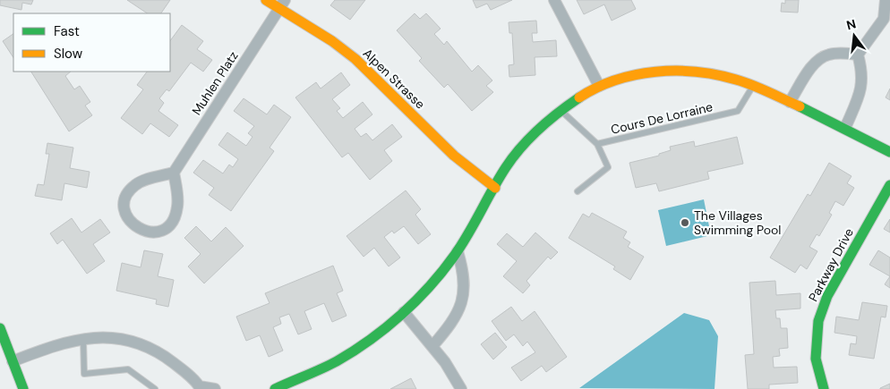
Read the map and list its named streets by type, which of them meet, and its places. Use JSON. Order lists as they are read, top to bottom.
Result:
{
  "streets": {
    "street": ["Alpen Strasse", "Muhlen Platz", "Parkway Drive"],
    "lane": ["Cours De Lorraine"]
  },
  "crossings": [
    ["Alpen Strasse", "Muhlen Platz"]
  ],
  "places": ["The Villages Swimming Pool"],
  "legend": ["Fast", "Slow"],
  "north": "top"
}
